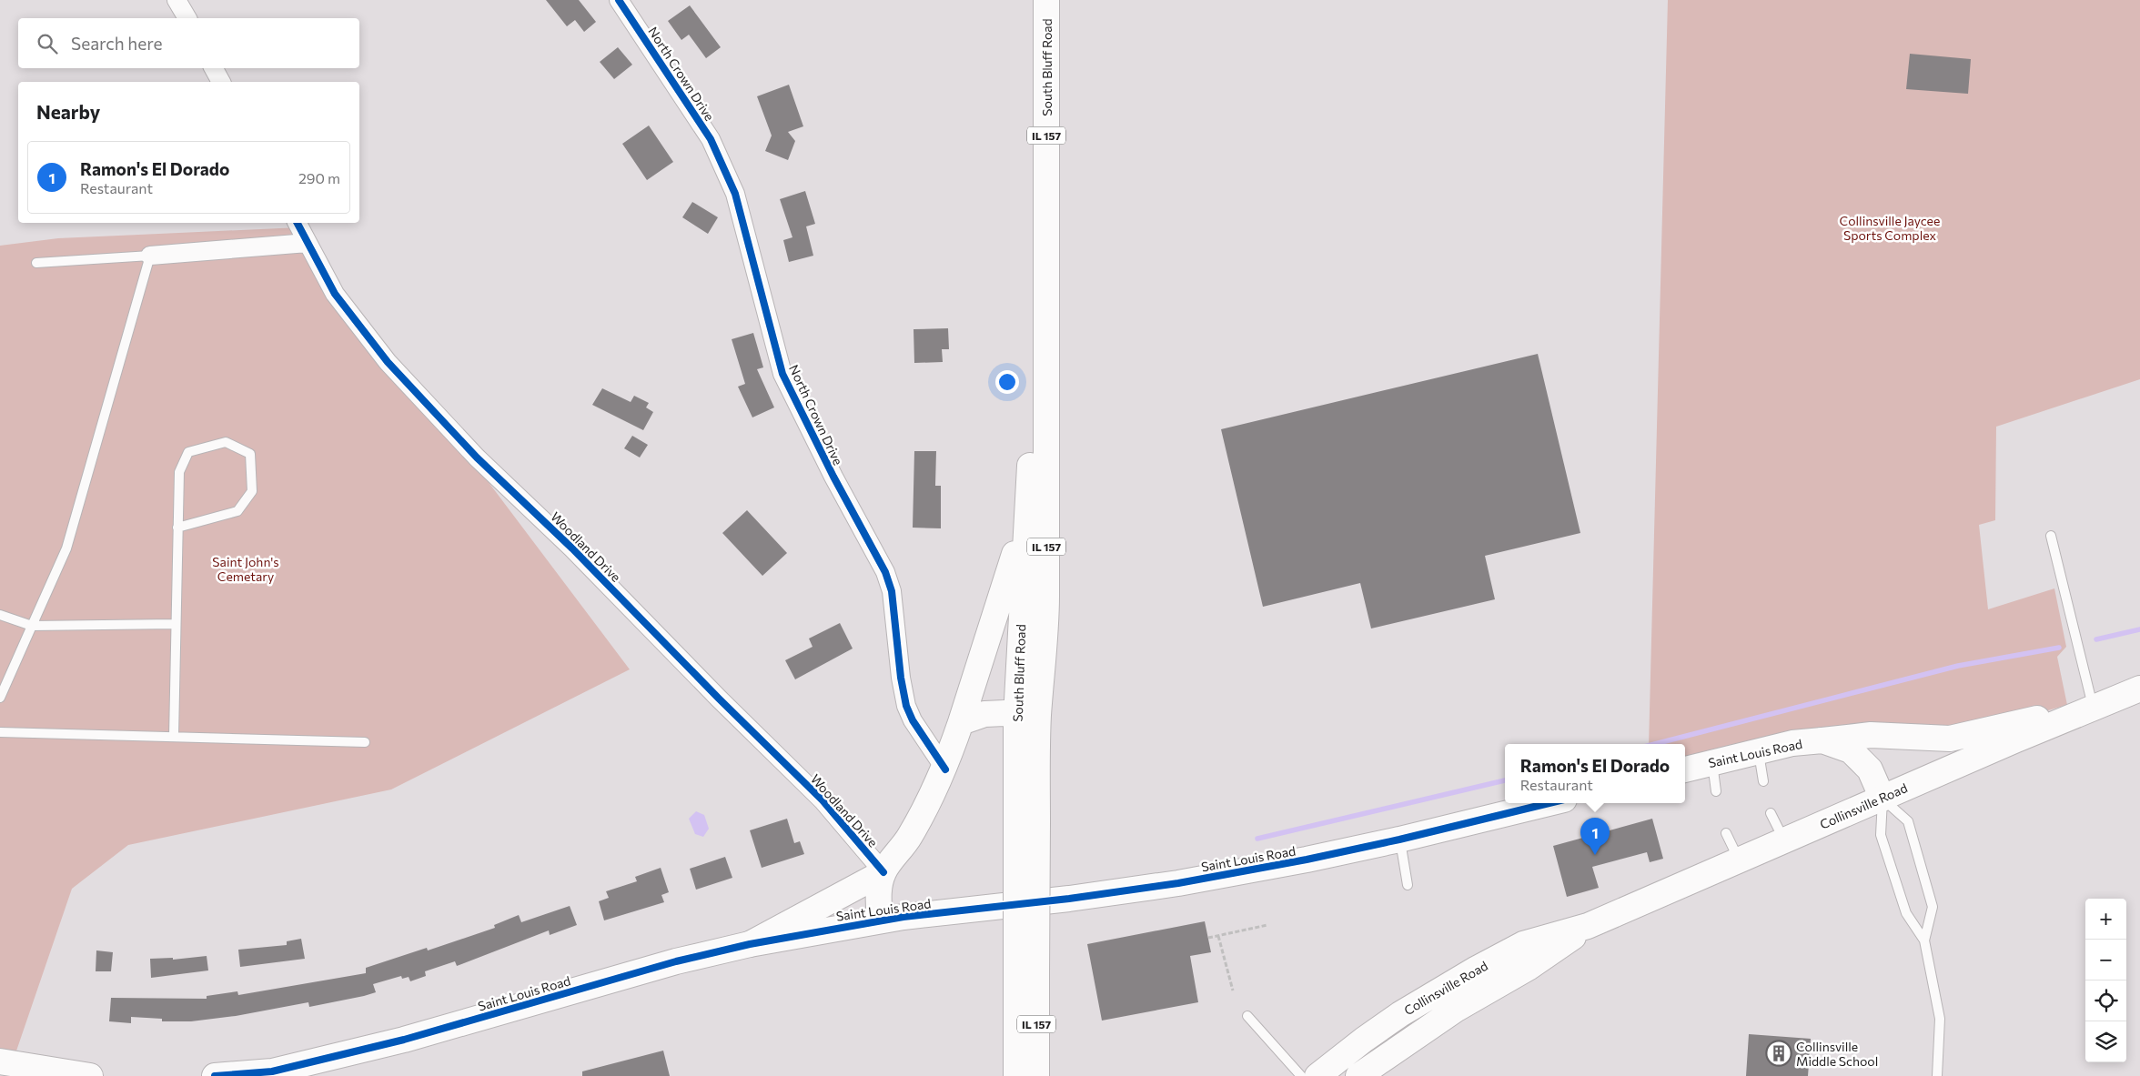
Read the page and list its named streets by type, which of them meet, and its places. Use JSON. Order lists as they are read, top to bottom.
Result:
{
  "streets": {
    "main road": [
      "South Bluff Road",
      "IL 157",
      "Saint Louis Road",
      "Collinsville Road"
    ],
    "street": ["North Crown Drive", "Woodland Drive"]
  },
  "crossings": [
    ["Saint Louis Road", "Collinsville Road"]
  ],
  "parks": ["Collinsville Jaycee Sports Complex", "Saint John's Cemetary"],
  "places": {
    "building": ["Collinsville Middle School"]
  },
  "page": {
    "search": "Search here",
    "heading": "Nearby",
    "list": [
      {
        "mark": "1",
        "name": "Ramon's El Dorado",
        "note": "Restaurant",
        "value": "290 m"
      }
    ],
    "popup": ["Ramon's El Dorado", "Restaurant"],
    "pins": "1",
    "map_buttons": ["+", "−"]
  }
}
